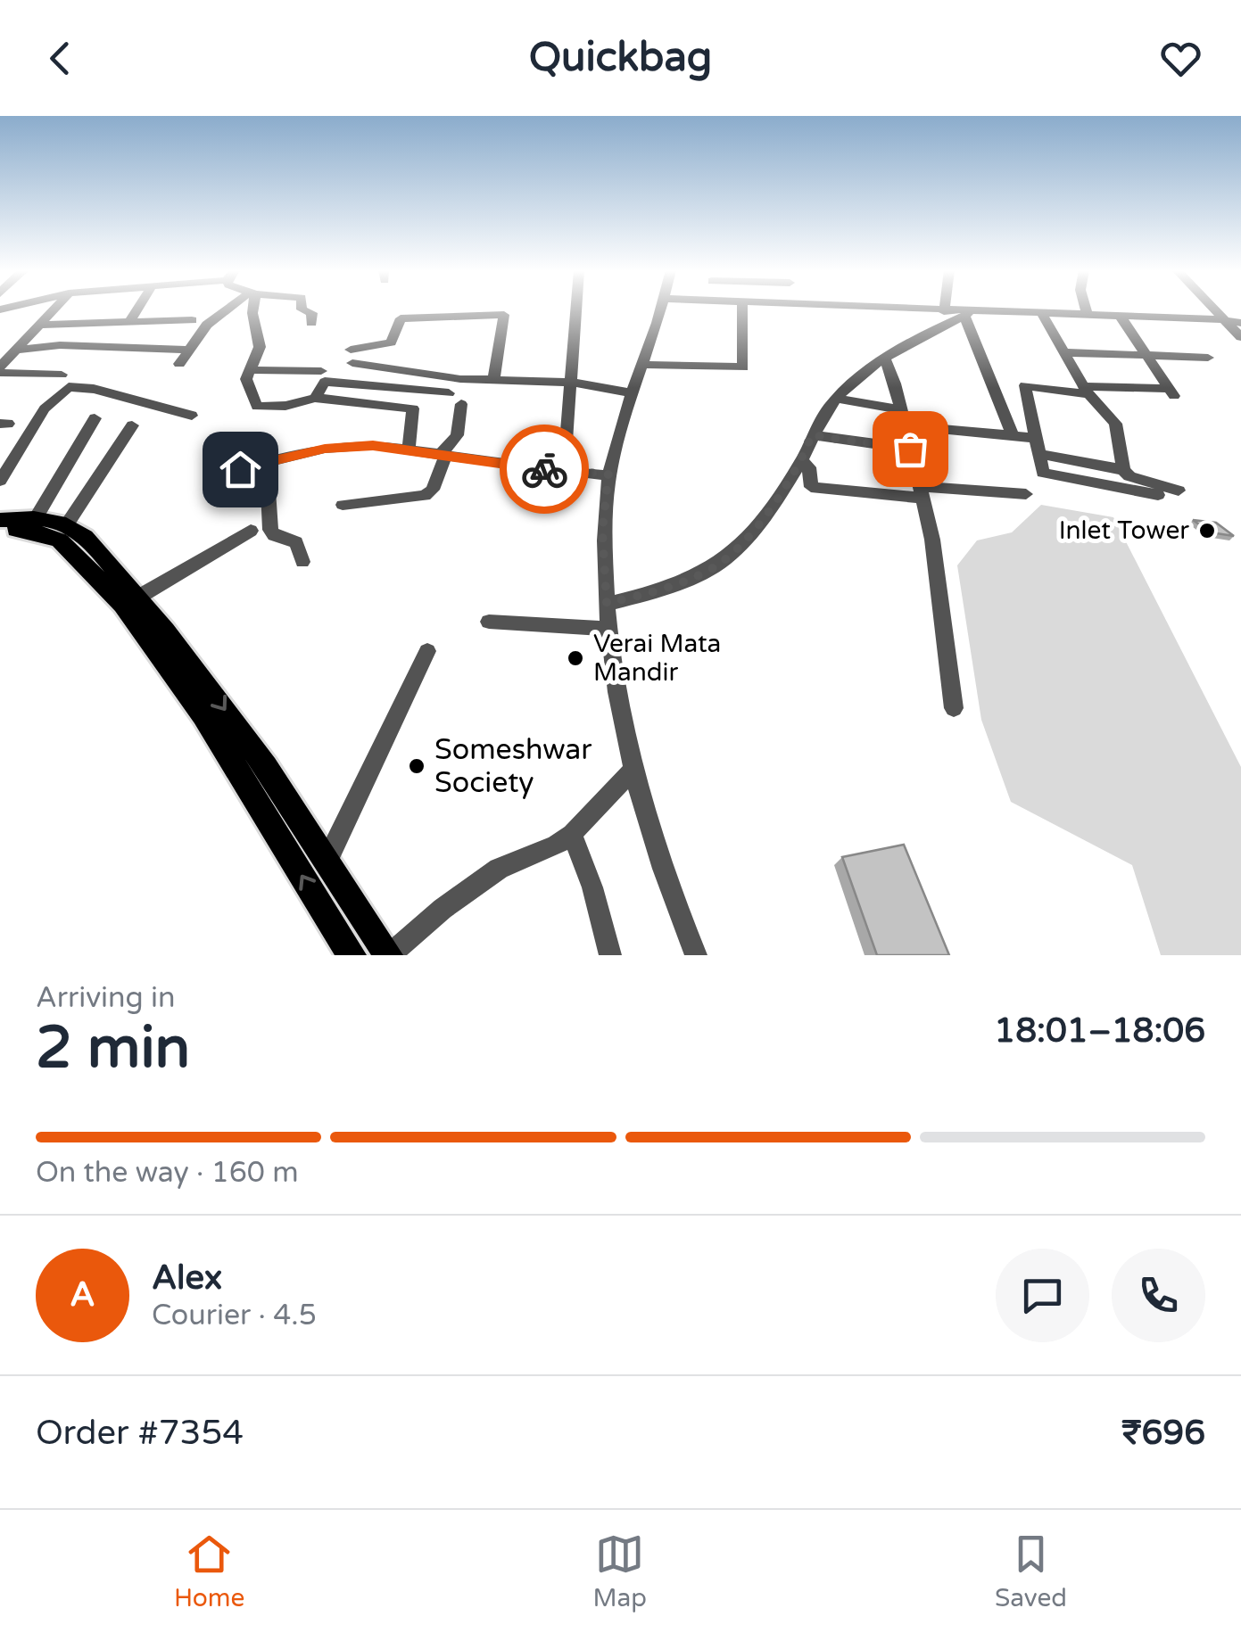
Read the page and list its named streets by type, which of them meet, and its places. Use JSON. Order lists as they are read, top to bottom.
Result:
{
  "places": ["Inlet Tower", "Verai Mata Mandir", "Someshwar Society"],
  "page": {
    "header": "Quickbag",
    "heading": ["2 min", "Arriving in", "18:01–18:06"],
    "panel": [
      "Alex",
      "Courier · 4.5",
      "Order #7354",
      "₹696"
    ],
    "bar": "On the way · 160 m",
    "round": "A",
    "tabs": ["Home", "Map", "Saved"]
  }
}
